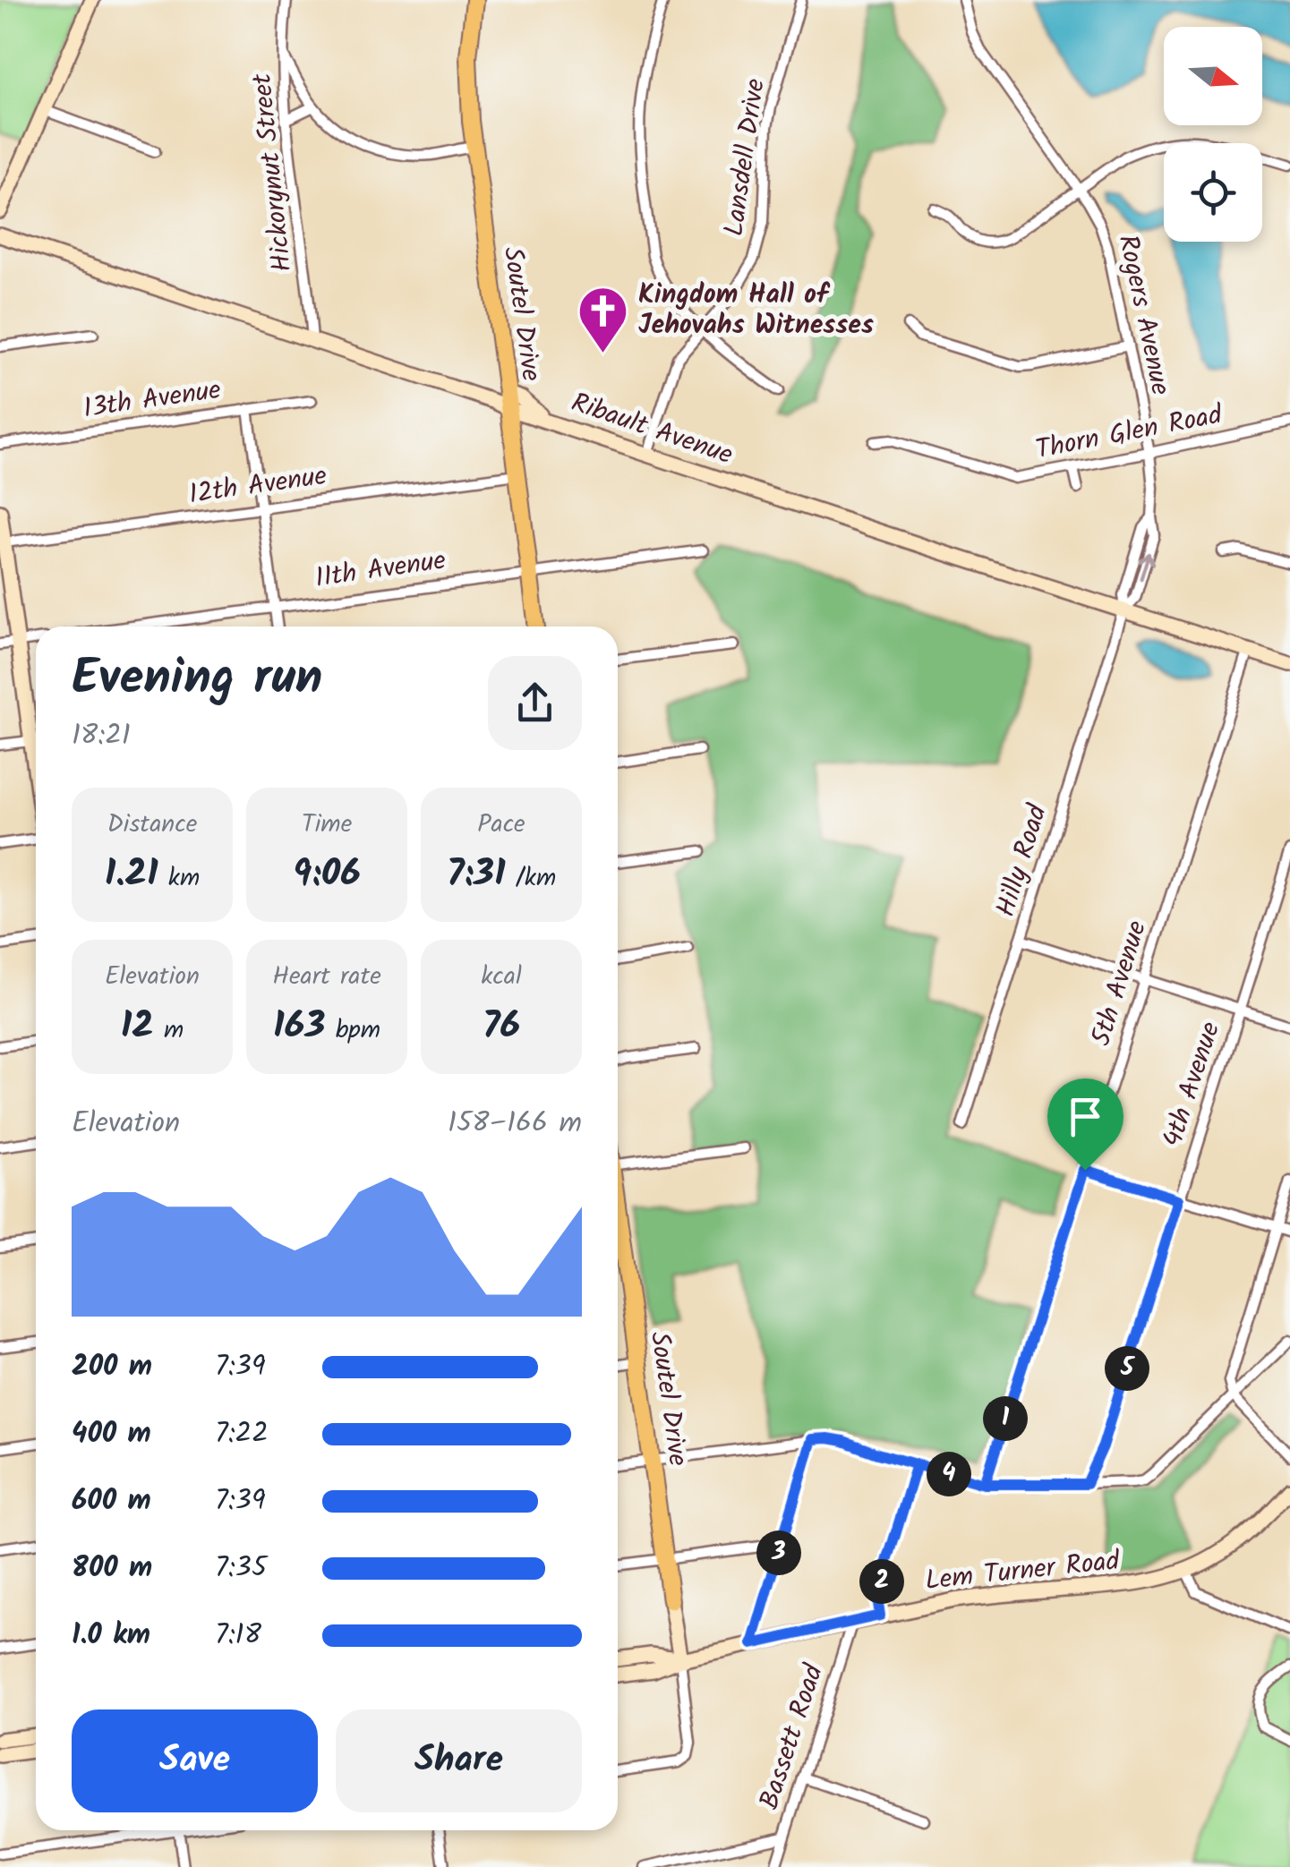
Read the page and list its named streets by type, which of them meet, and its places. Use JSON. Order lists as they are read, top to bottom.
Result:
{
  "streets": {
    "main road": ["Soutel Drive"],
    "street": [
      "Lansdell Drive",
      "Hickorynut Street",
      "Rogers Avenue",
      "13th Avenue",
      "Ribault Avenue",
      "Thorn Glen Road",
      "12th Avenue",
      "11th Avenue",
      "Hilly Road",
      "5th Avenue",
      "4th Avenue",
      "Lem Turner Road",
      "Bassett Road"
    ]
  },
  "crossings": [
    ["Lansdell Drive", "Ribault Avenue"],
    ["Hickorynut Street", "Ribault Avenue"],
    ["Soutel Drive", "Ribault Avenue"],
    ["Soutel Drive", "12th Avenue"],
    ["Soutel Drive", "11th Avenue"],
    ["Soutel Drive", "Lem Turner Road"],
    ["Rogers Avenue", "Ribault Avenue"],
    ["Rogers Avenue", "Thorn Glen Road"],
    ["Rogers Avenue", "Hilly Road"],
    ["Ribault Avenue", "Hilly Road"],
    ["Ribault Avenue", "5th Avenue"],
    ["Lem Turner Road", "Bassett Road"]
  ],
  "places": {
    "church": ["Kingdom Hall of Jehovahs Witnesses"]
  },
  "north": "right",
  "page": {
    "heading": ["Evening run", "18:21"],
    "stats": [
      ["Distance", "1.21 km"],
      ["Time", "9:06"],
      ["Pace", "7:31 /km"],
      ["Elevation", "12 m"],
      ["Heart rate", "163 bpm"],
      ["kcal", "76"]
    ],
    "chart": ["Elevation", "158–166 m"],
    "list": [
      {
        "name": "200 m",
        "note": "7:39"
      },
      {
        "name": "400 m",
        "note": "7:22"
      },
      {
        "name": "600 m",
        "note": "7:39"
      },
      {
        "name": "800 m",
        "note": "7:35"
      },
      {
        "name": "1.0 km",
        "note": "7:18"
      }
    ],
    "pins": [
      "5",
      "1",
      "4",
      "3",
      "2"
    ],
    "buttons": ["Save", "Share"]
  }
}
